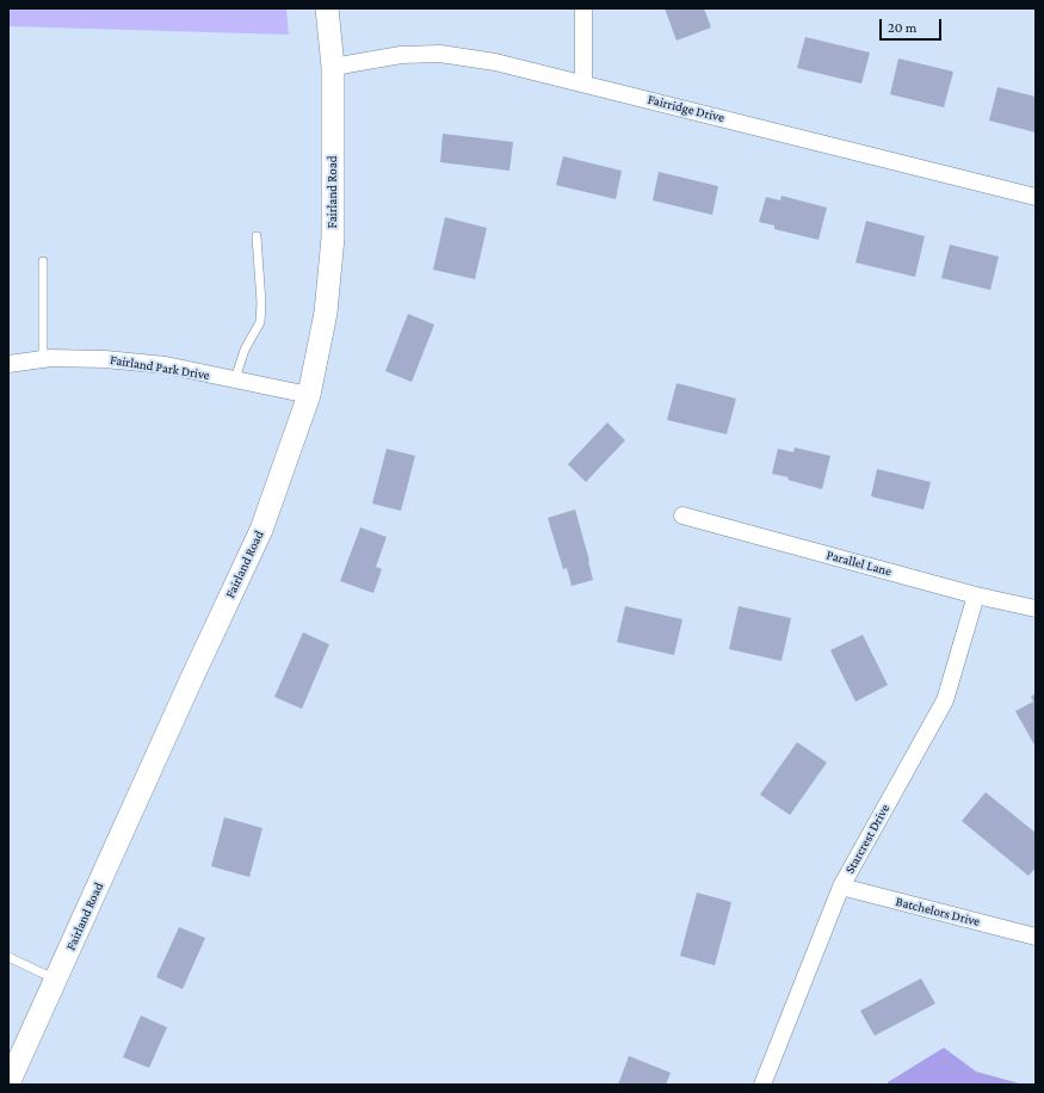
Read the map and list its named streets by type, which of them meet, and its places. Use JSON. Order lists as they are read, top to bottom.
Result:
{
  "streets": {
    "main road": ["Fairland Road"],
    "street": [
      "Fairridge Drive",
      "Fairland Park Drive",
      "Parallel Lane",
      "Starcrest Drive",
      "Batchelors Drive"
    ]
  },
  "crossings": [
    ["Fairridge Drive", "Fairland Road"],
    ["Fairland Road", "Fairland Park Drive"],
    ["Parallel Lane", "Starcrest Drive"],
    ["Starcrest Drive", "Batchelors Drive"]
  ],
  "scale_bar": "20 m"
}
